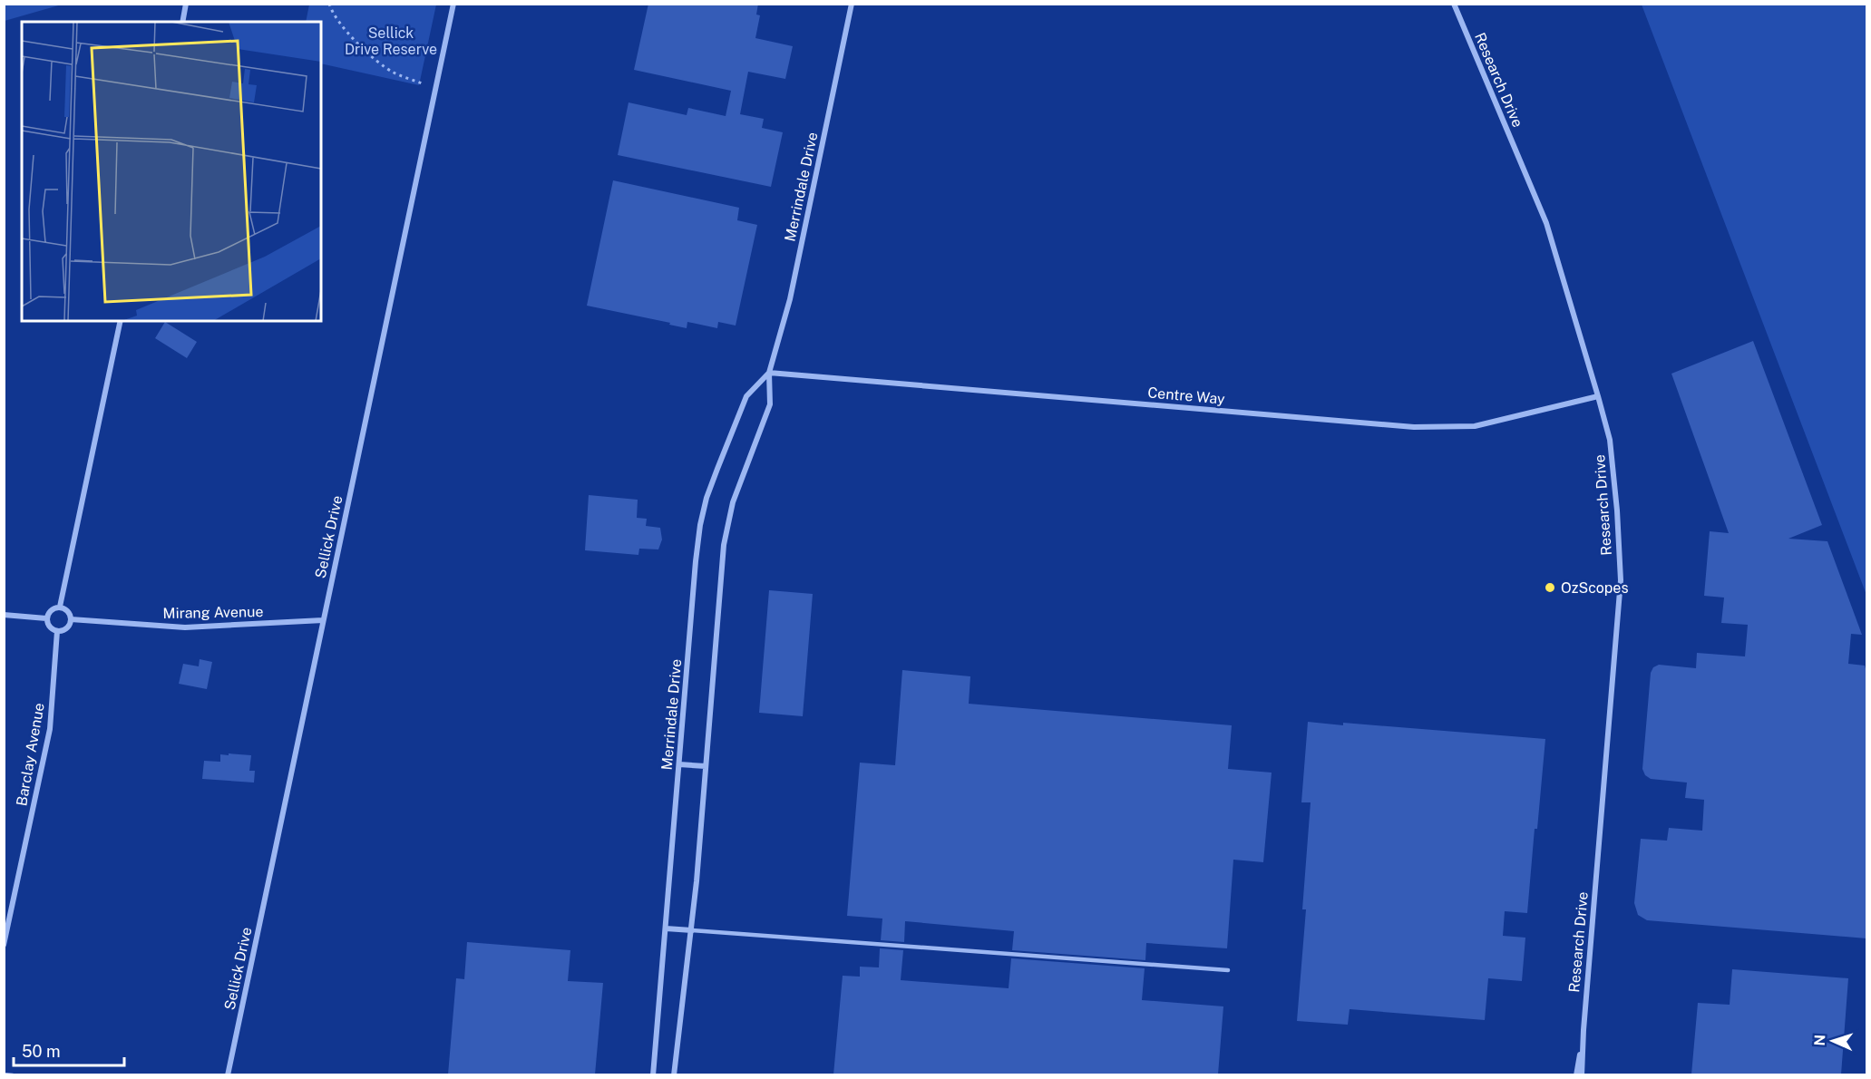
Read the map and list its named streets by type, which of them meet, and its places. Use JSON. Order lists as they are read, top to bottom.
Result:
{
  "streets": {
    "street": [
      "Research Drive",
      "Merrindale Drive",
      "Centre Way",
      "Sellick Drive",
      "Mirang Avenue",
      "Barclay Avenue"
    ]
  },
  "crossings": [
    ["Research Drive", "Centre Way"],
    ["Merrindale Drive", "Centre Way"],
    ["Sellick Drive", "Mirang Avenue"],
    ["Mirang Avenue", "Barclay Avenue"]
  ],
  "parks": ["Sellick Drive Reserve"],
  "places": ["OzScopes"],
  "scale_bar": "50 m",
  "north": "left"
}
